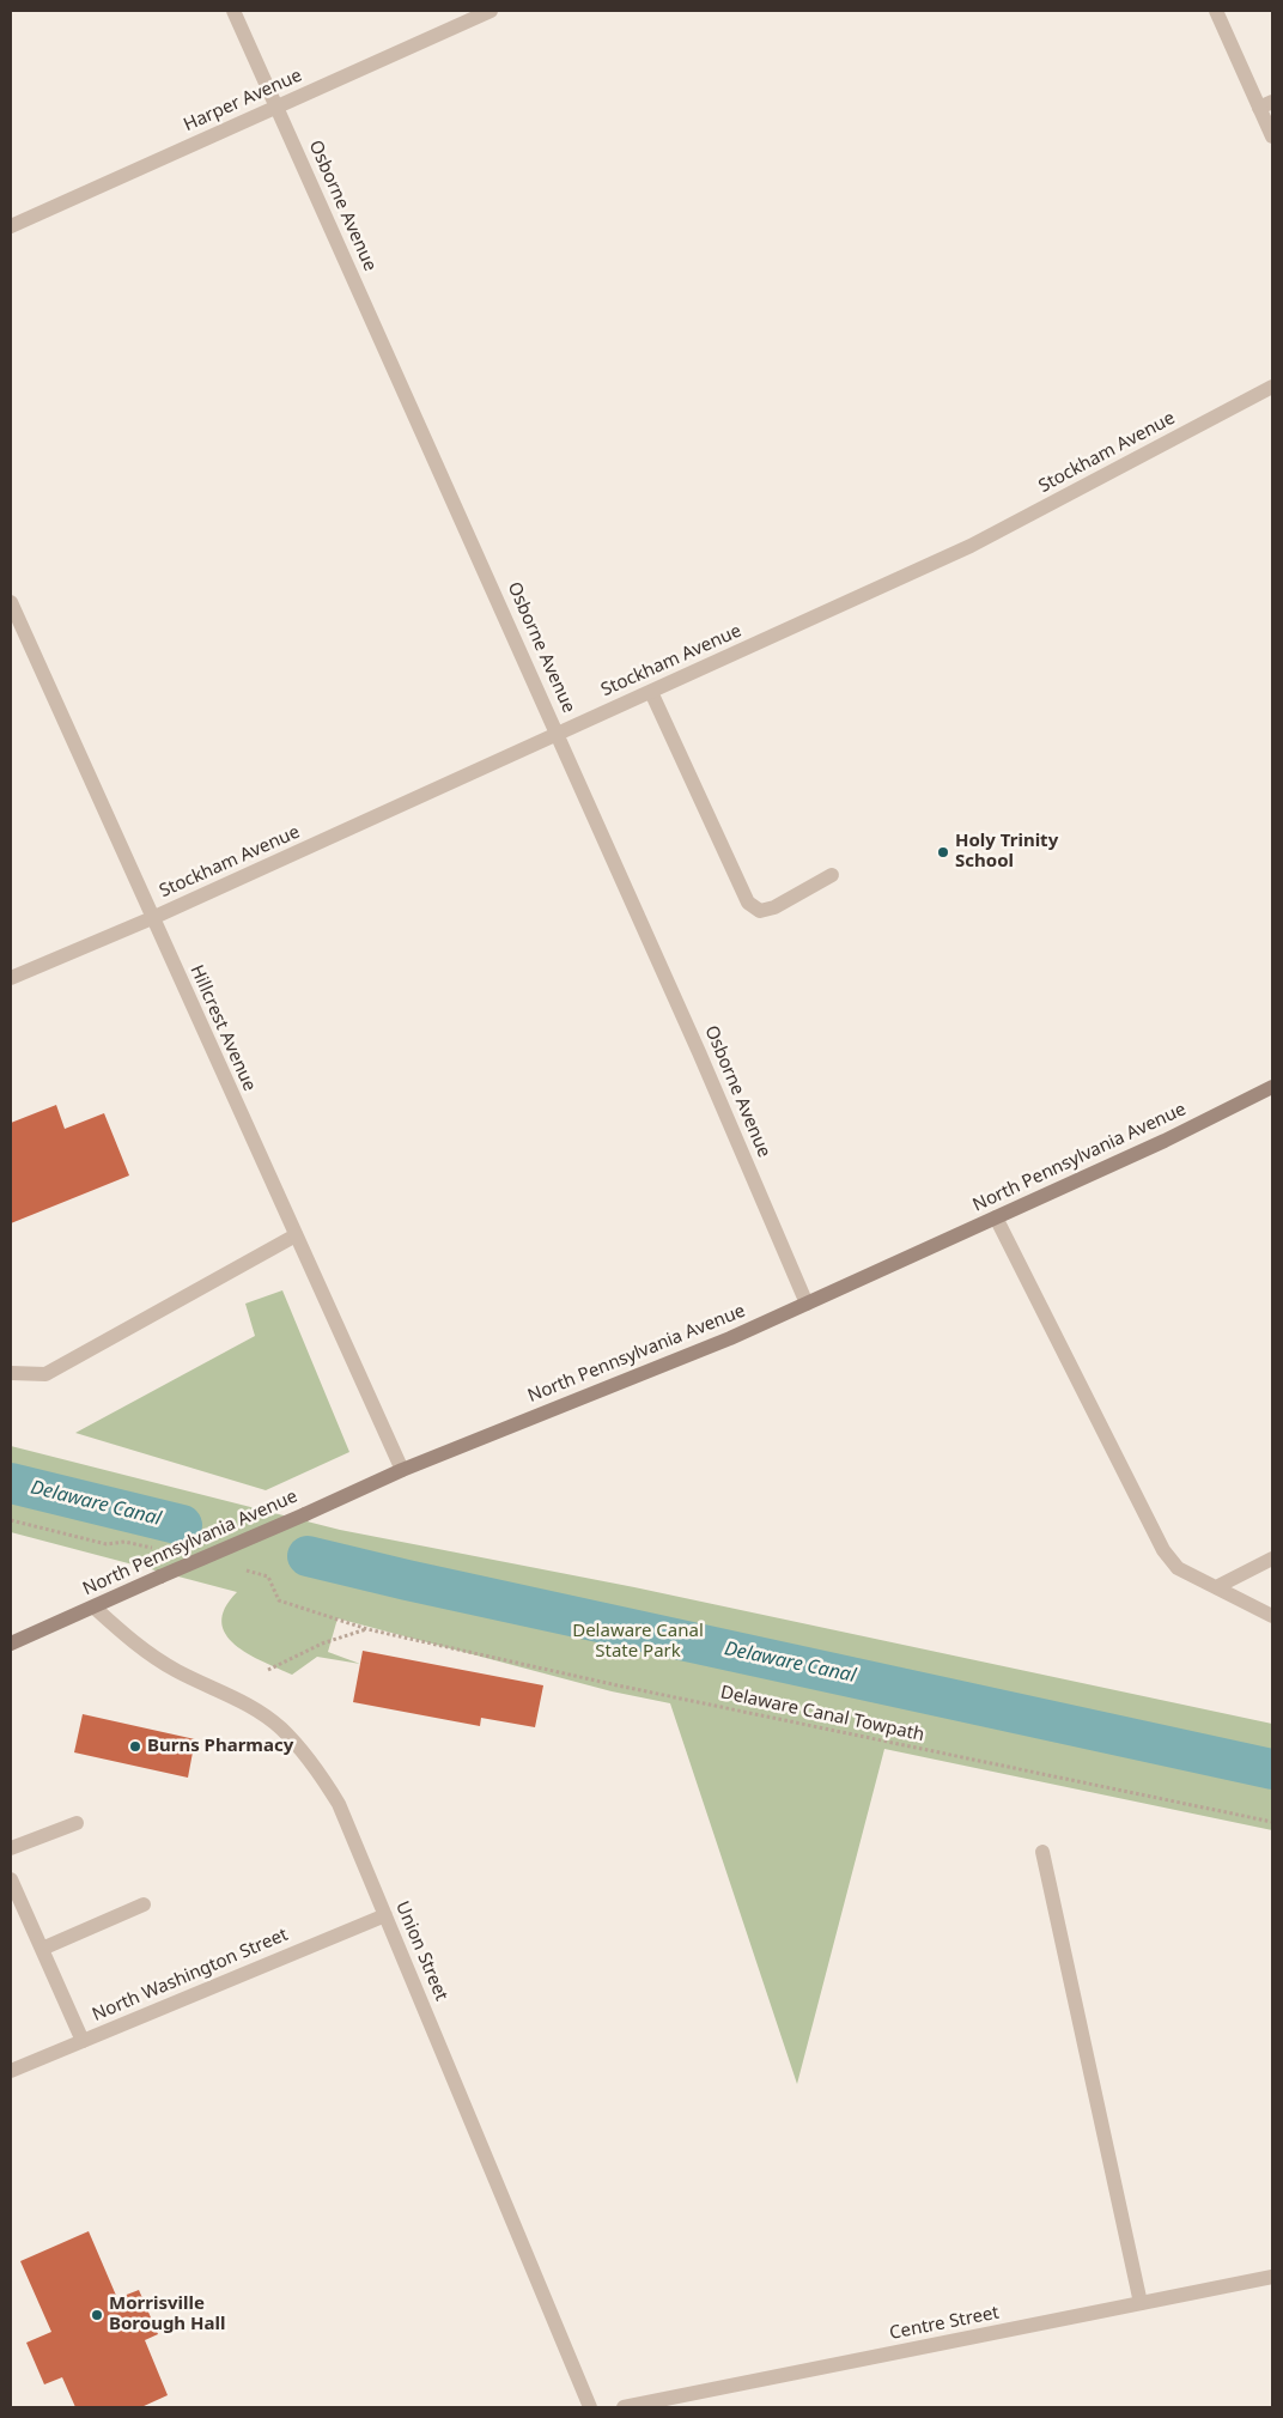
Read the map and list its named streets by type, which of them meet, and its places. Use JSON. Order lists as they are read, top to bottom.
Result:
{
  "streets": {
    "main road": ["North Pennsylvania Avenue"],
    "street": [
      "Harper Avenue",
      "Osborne Avenue",
      "Stockham Avenue",
      "Hillcrest Avenue",
      "Union Street",
      "North Washington Street",
      "Centre Street"
    ],
    "path": ["Delaware Canal Towpath"]
  },
  "crossings": [
    ["Harper Avenue", "Osborne Avenue"],
    ["Osborne Avenue", "Stockham Avenue"],
    ["Osborne Avenue", "North Pennsylvania Avenue"],
    ["Stockham Avenue", "Hillcrest Avenue"],
    ["Hillcrest Avenue", "North Pennsylvania Avenue"],
    ["North Pennsylvania Avenue", "Union Street"],
    ["Union Street", "North Washington Street"]
  ],
  "water": ["Delaware Canal"],
  "parks": ["Delaware Canal State Park"],
  "places": ["Holy Trinity School", "Burns Pharmacy", "Morrisville Borough Hall"]
}
